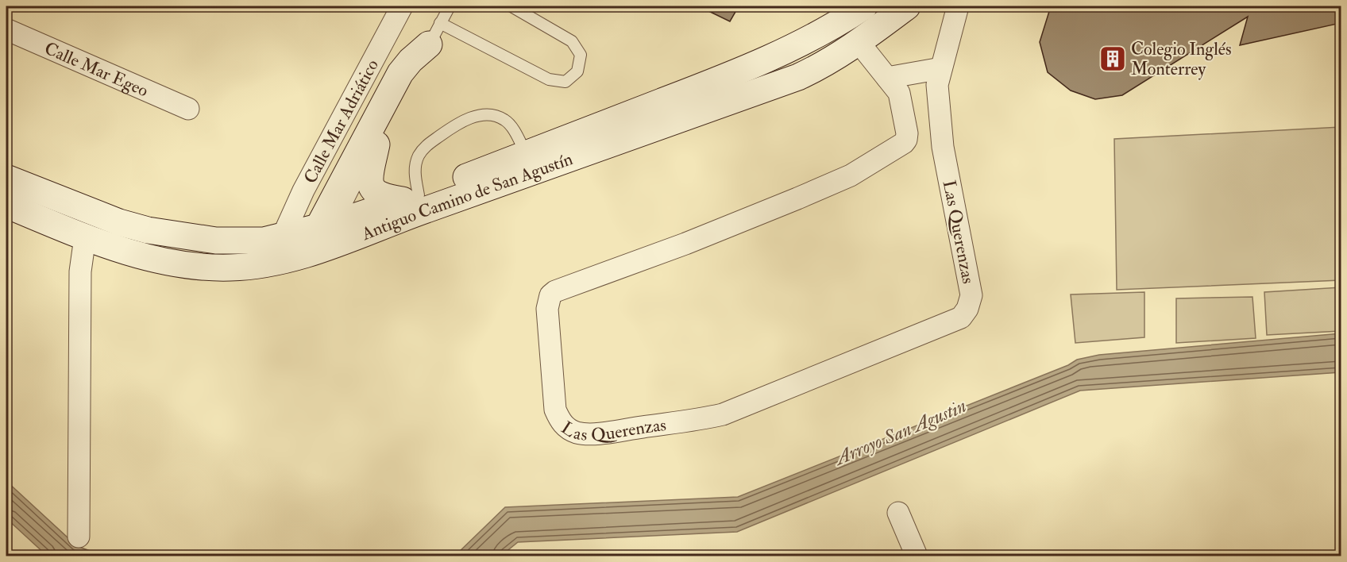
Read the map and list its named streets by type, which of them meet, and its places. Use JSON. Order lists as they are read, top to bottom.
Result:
{
  "streets": {
    "street": [
      "Calle Mar Egeo",
      "Calle Mar Adriático",
      "Antiguo Camino de San Agustín",
      "Las Querenzas"
    ]
  },
  "crossings": [
    ["Calle Mar Adriático", "Antiguo Camino de San Agustín"],
    ["Antiguo Camino de San Agustín", "Las Querenzas"]
  ],
  "water": ["Arroyo San Agustin"],
  "places": {
    "building": ["Colegio Inglés Monterrey"]
  }
}
